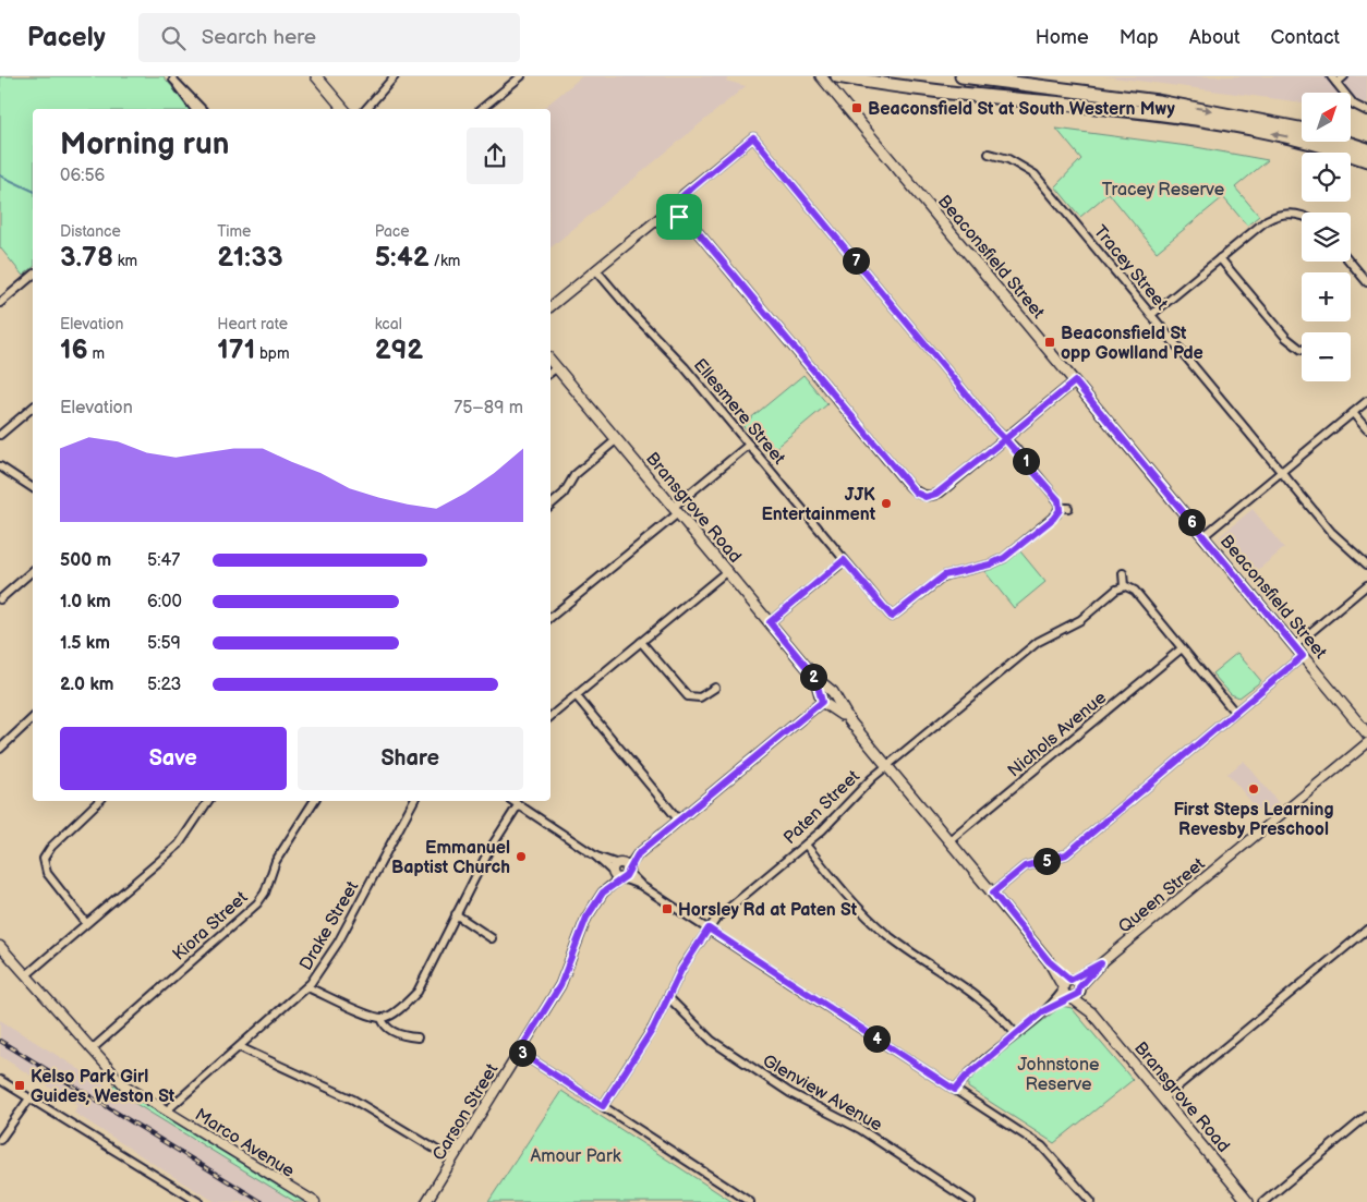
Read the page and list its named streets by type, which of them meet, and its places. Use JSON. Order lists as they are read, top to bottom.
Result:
{
  "streets": {
    "main road": ["Beaconsfield Street", "Bransgrove Road"],
    "street": [
      "Tracey Street",
      "Ellesmere Street",
      "Nichols Avenue",
      "Paten Street",
      "Queen Street",
      "Kiora Street",
      "Drake Street",
      "Glenview Avenue",
      "Carson Street",
      "Marco Avenue"
    ]
  },
  "crossings": [
    ["Bransgrove Road", "Nichols Avenue"],
    ["Bransgrove Road", "Paten Street"],
    ["Bransgrove Road", "Queen Street"],
    ["Bransgrove Road", "Carson Street"],
    ["Paten Street", "Glenview Avenue"],
    ["Kiora Street", "Marco Avenue"],
    ["Drake Street", "Marco Avenue"]
  ],
  "parks": ["Tracey Reserve", "Johnstone Reserve", "Amour Park"],
  "places": {
    "transit": [
      "Beaconsfield St at South Western Mwy",
      "Beaconsfield St opp Gowlland Pde",
      "Horsley Rd at Paten St",
      "Kelso Park Girl Guides, Weston St"
    ],
    "other": ["JJK Entertainment", "First Steps Learning Revesby Preschool", "Emmanuel Baptist Church"]
  },
  "north": "top right",
  "page": {
    "header": "Pacely",
    "search": "Search here",
    "nav": [
      "Home",
      "Map",
      "About",
      "Contact"
    ],
    "map_buttons": ["+", "−"],
    "heading": ["Morning run", "06:56"],
    "stats": [
      ["Distance", "3.78 km"],
      ["Time", "21:33"],
      ["Pace", "5:42 /km"],
      ["Elevation", "16 m"],
      ["Heart rate", "171 bpm"],
      ["kcal", "292"]
    ],
    "pins": [
      "7",
      "1",
      "6",
      "2",
      "5",
      "4",
      "3"
    ],
    "chart": ["Elevation", "75–89 m"],
    "list": [
      {
        "name": "500 m",
        "note": "5:47"
      },
      {
        "name": "1.0 km",
        "note": "6:00"
      },
      {
        "name": "1.5 km",
        "note": "5:59"
      },
      {
        "name": "2.0 km",
        "note": "5:23"
      }
    ],
    "buttons": ["Save", "Share"]
  }
}
